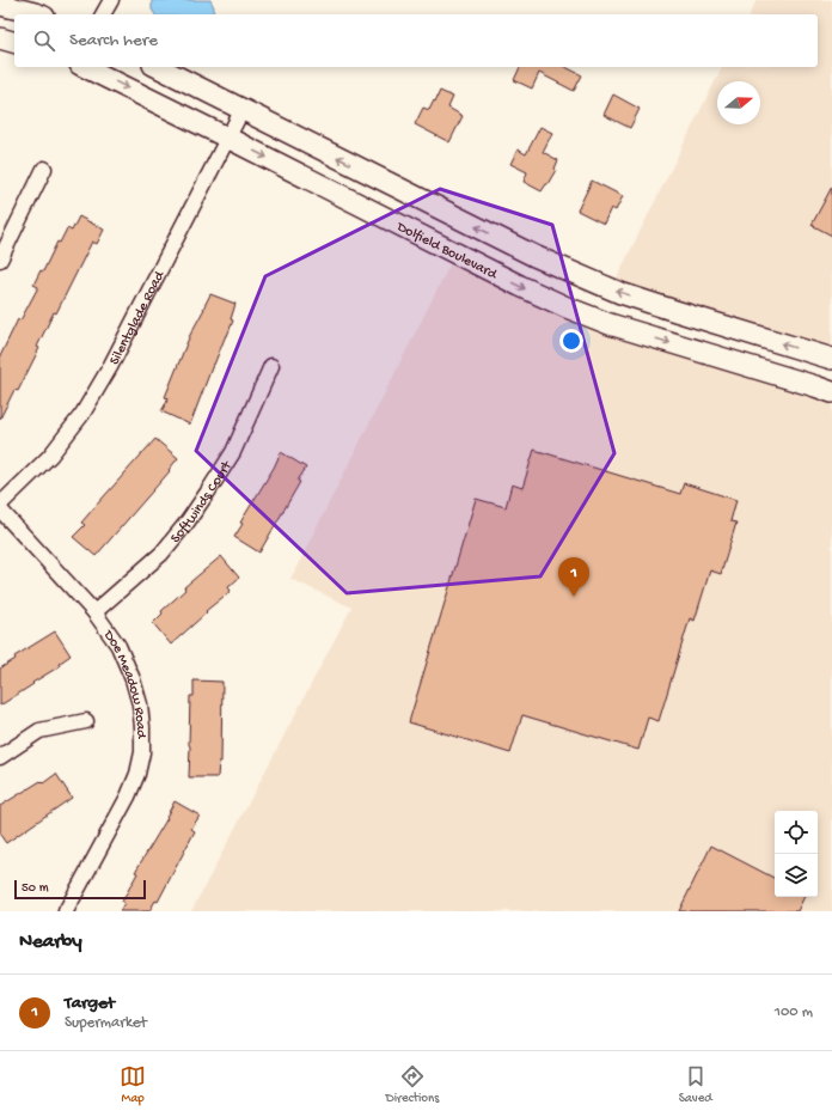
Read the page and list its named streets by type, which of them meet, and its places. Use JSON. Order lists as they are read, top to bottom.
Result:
{
  "streets": {
    "main road": ["Dolfield Boulevard"],
    "street": ["Silentglade Road", "Softwinds Court", "Doe Meadow Road"]
  },
  "crossings": [
    ["Dolfield Boulevard", "Silentglade Road"],
    ["Softwinds Court", "Doe Meadow Road"]
  ],
  "scale_bar": "50 m",
  "north": "right",
  "page": {
    "search": "Search here",
    "pins": "1",
    "scale": "50 m",
    "heading": "Nearby",
    "list": [
      {
        "mark": "1",
        "name": "Target",
        "note": "Supermarket",
        "value": "100 m"
      }
    ],
    "nav": ["Map", "Directions", "Saved"]
  }
}
